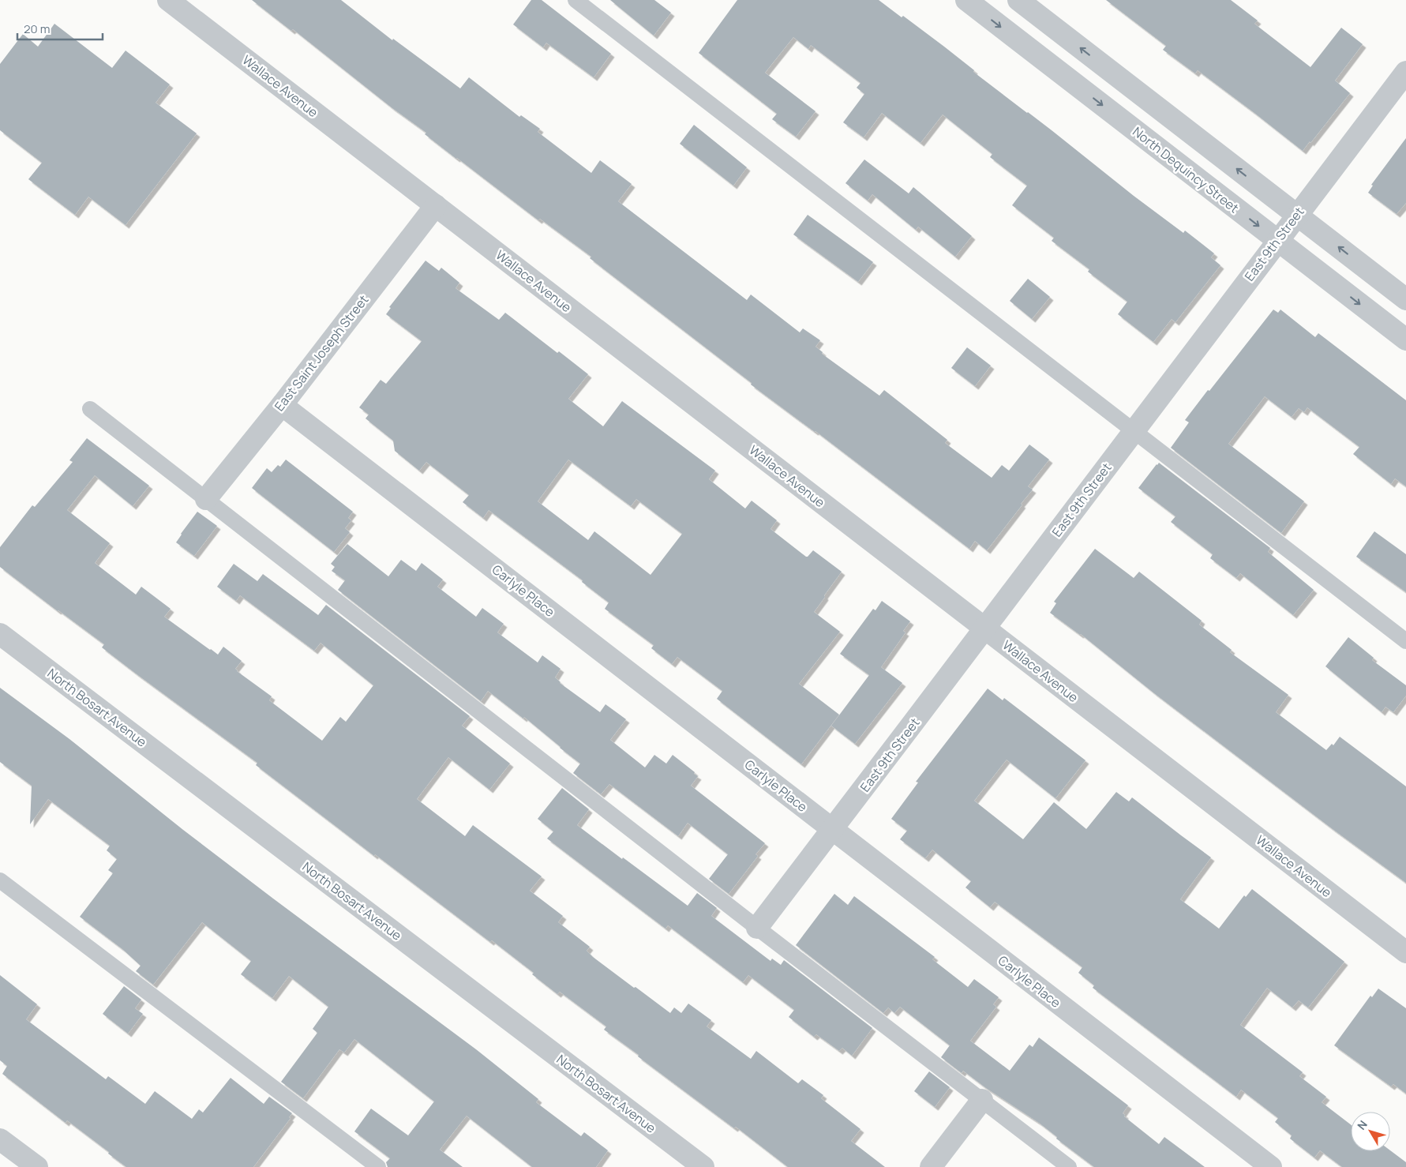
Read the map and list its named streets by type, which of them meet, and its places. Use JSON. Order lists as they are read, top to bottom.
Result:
{
  "streets": {
    "street": [
      "Wallace Avenue",
      "North Dequincy Street",
      "East 9th Street",
      "East Saint Joseph Street",
      "Carlyle Place",
      "North Bosart Avenue"
    ]
  },
  "crossings": [
    ["Wallace Avenue", "East 9th Street"],
    ["Wallace Avenue", "East Saint Joseph Street"],
    ["North Dequincy Street", "East 9th Street"],
    ["East 9th Street", "Carlyle Place"],
    ["East Saint Joseph Street", "Carlyle Place"]
  ],
  "scale_bar": "20 m",
  "north": "top left"
}
